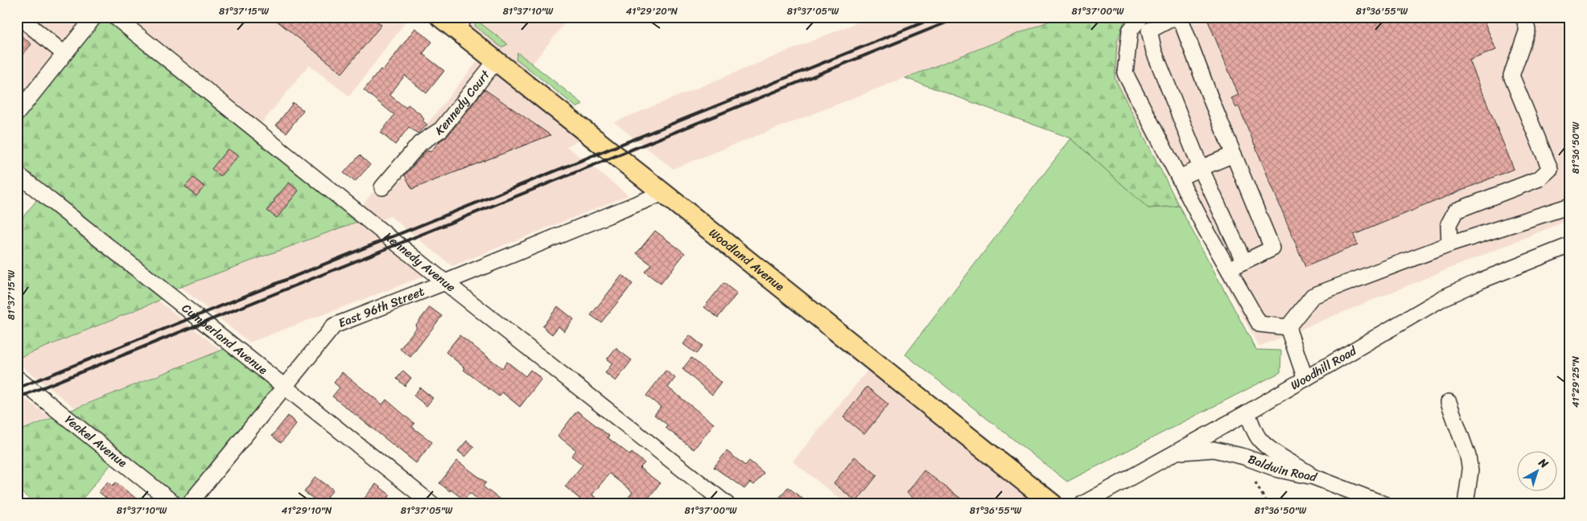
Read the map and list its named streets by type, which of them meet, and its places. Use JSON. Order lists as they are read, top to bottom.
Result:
{
  "streets": {
    "main road": ["Woodland Avenue"],
    "street": [
      "Kennedy Court",
      "Kennedy Avenue",
      "East 96th Street",
      "Cumberland Avenue",
      "Woodhill Road",
      "Yeakel Avenue",
      "Baldwin Road"
    ]
  },
  "crossings": [
    ["Kennedy Court", "Woodland Avenue"],
    ["Woodland Avenue", "East 96th Street"],
    ["Kennedy Avenue", "East 96th Street"],
    ["East 96th Street", "Cumberland Avenue"],
    ["Woodhill Road", "Baldwin Road"]
  ],
  "north": "top right",
  "coordinates": [
    "81°37'15\"W",
    "81°37'10\"W",
    "41°29'20\"N",
    "81°37'05\"W",
    "81°37'00\"W",
    "81°36'55\"W",
    "81°36'50\"W",
    "41°29'25\"N",
    "41°29'10\"N"
  ]
}
